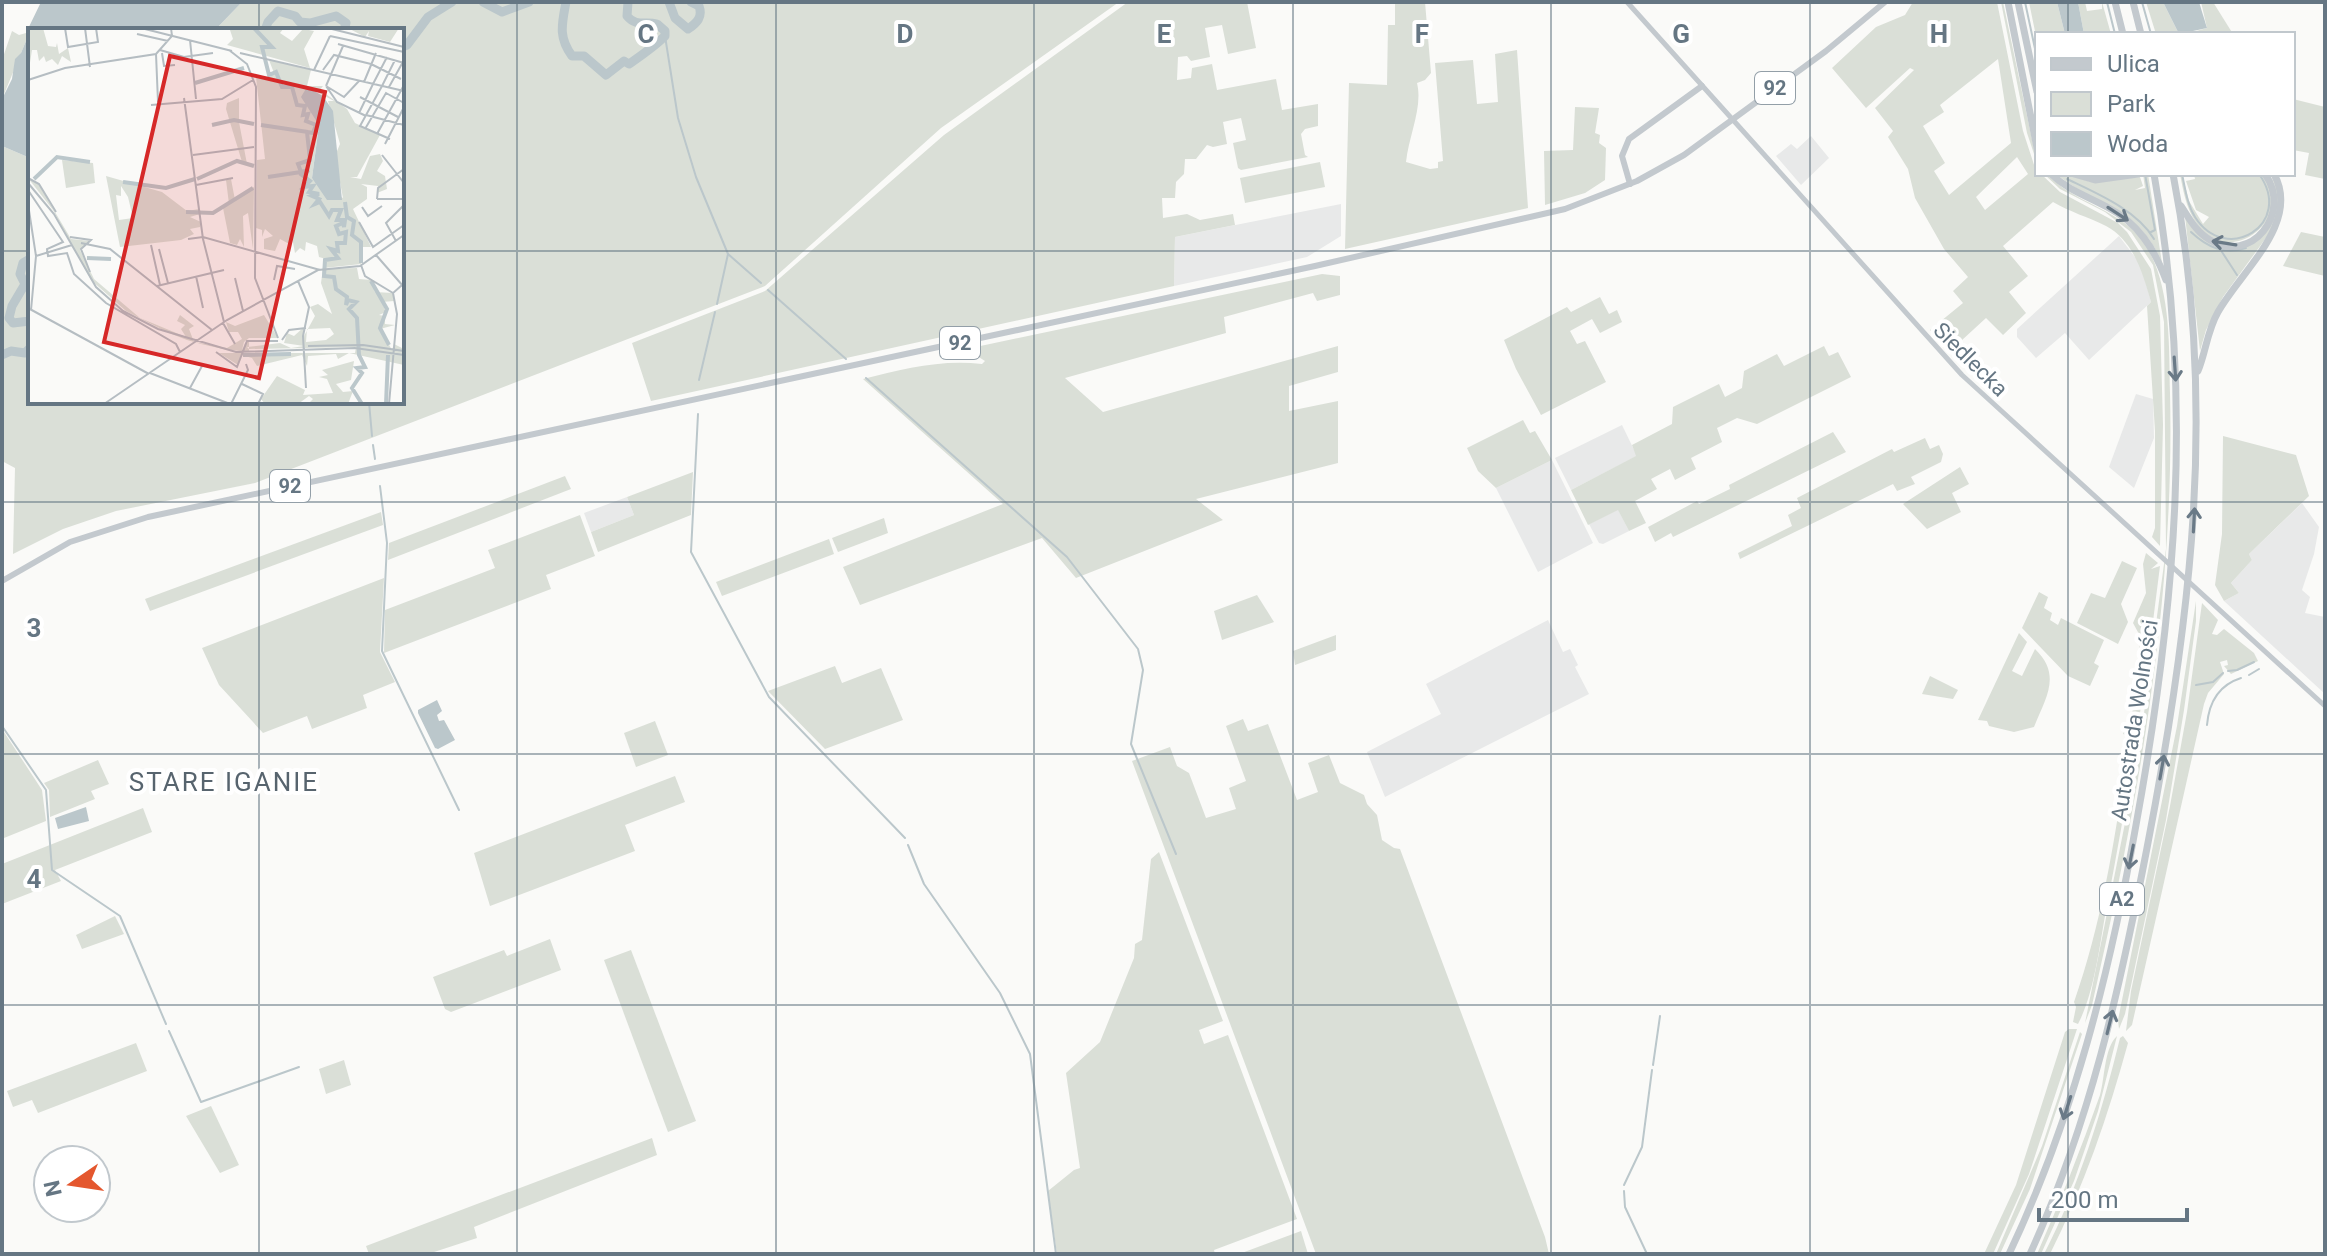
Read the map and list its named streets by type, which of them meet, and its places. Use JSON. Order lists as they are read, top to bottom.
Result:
{
  "streets": {
    "highway": ["Autostrada Wolności", "A2"],
    "main road": ["92", "Siedlecka"]
  },
  "districts": ["STARE IGANIE"],
  "legend": ["Ulica", "Park", "Woda"],
  "scale_bar": "200 m",
  "north": "left",
  "grid": {
    "columns": [
      "C",
      "D",
      "E",
      "F",
      "G",
      "H"
    ],
    "rows": ["3", "4"]
  }
}
